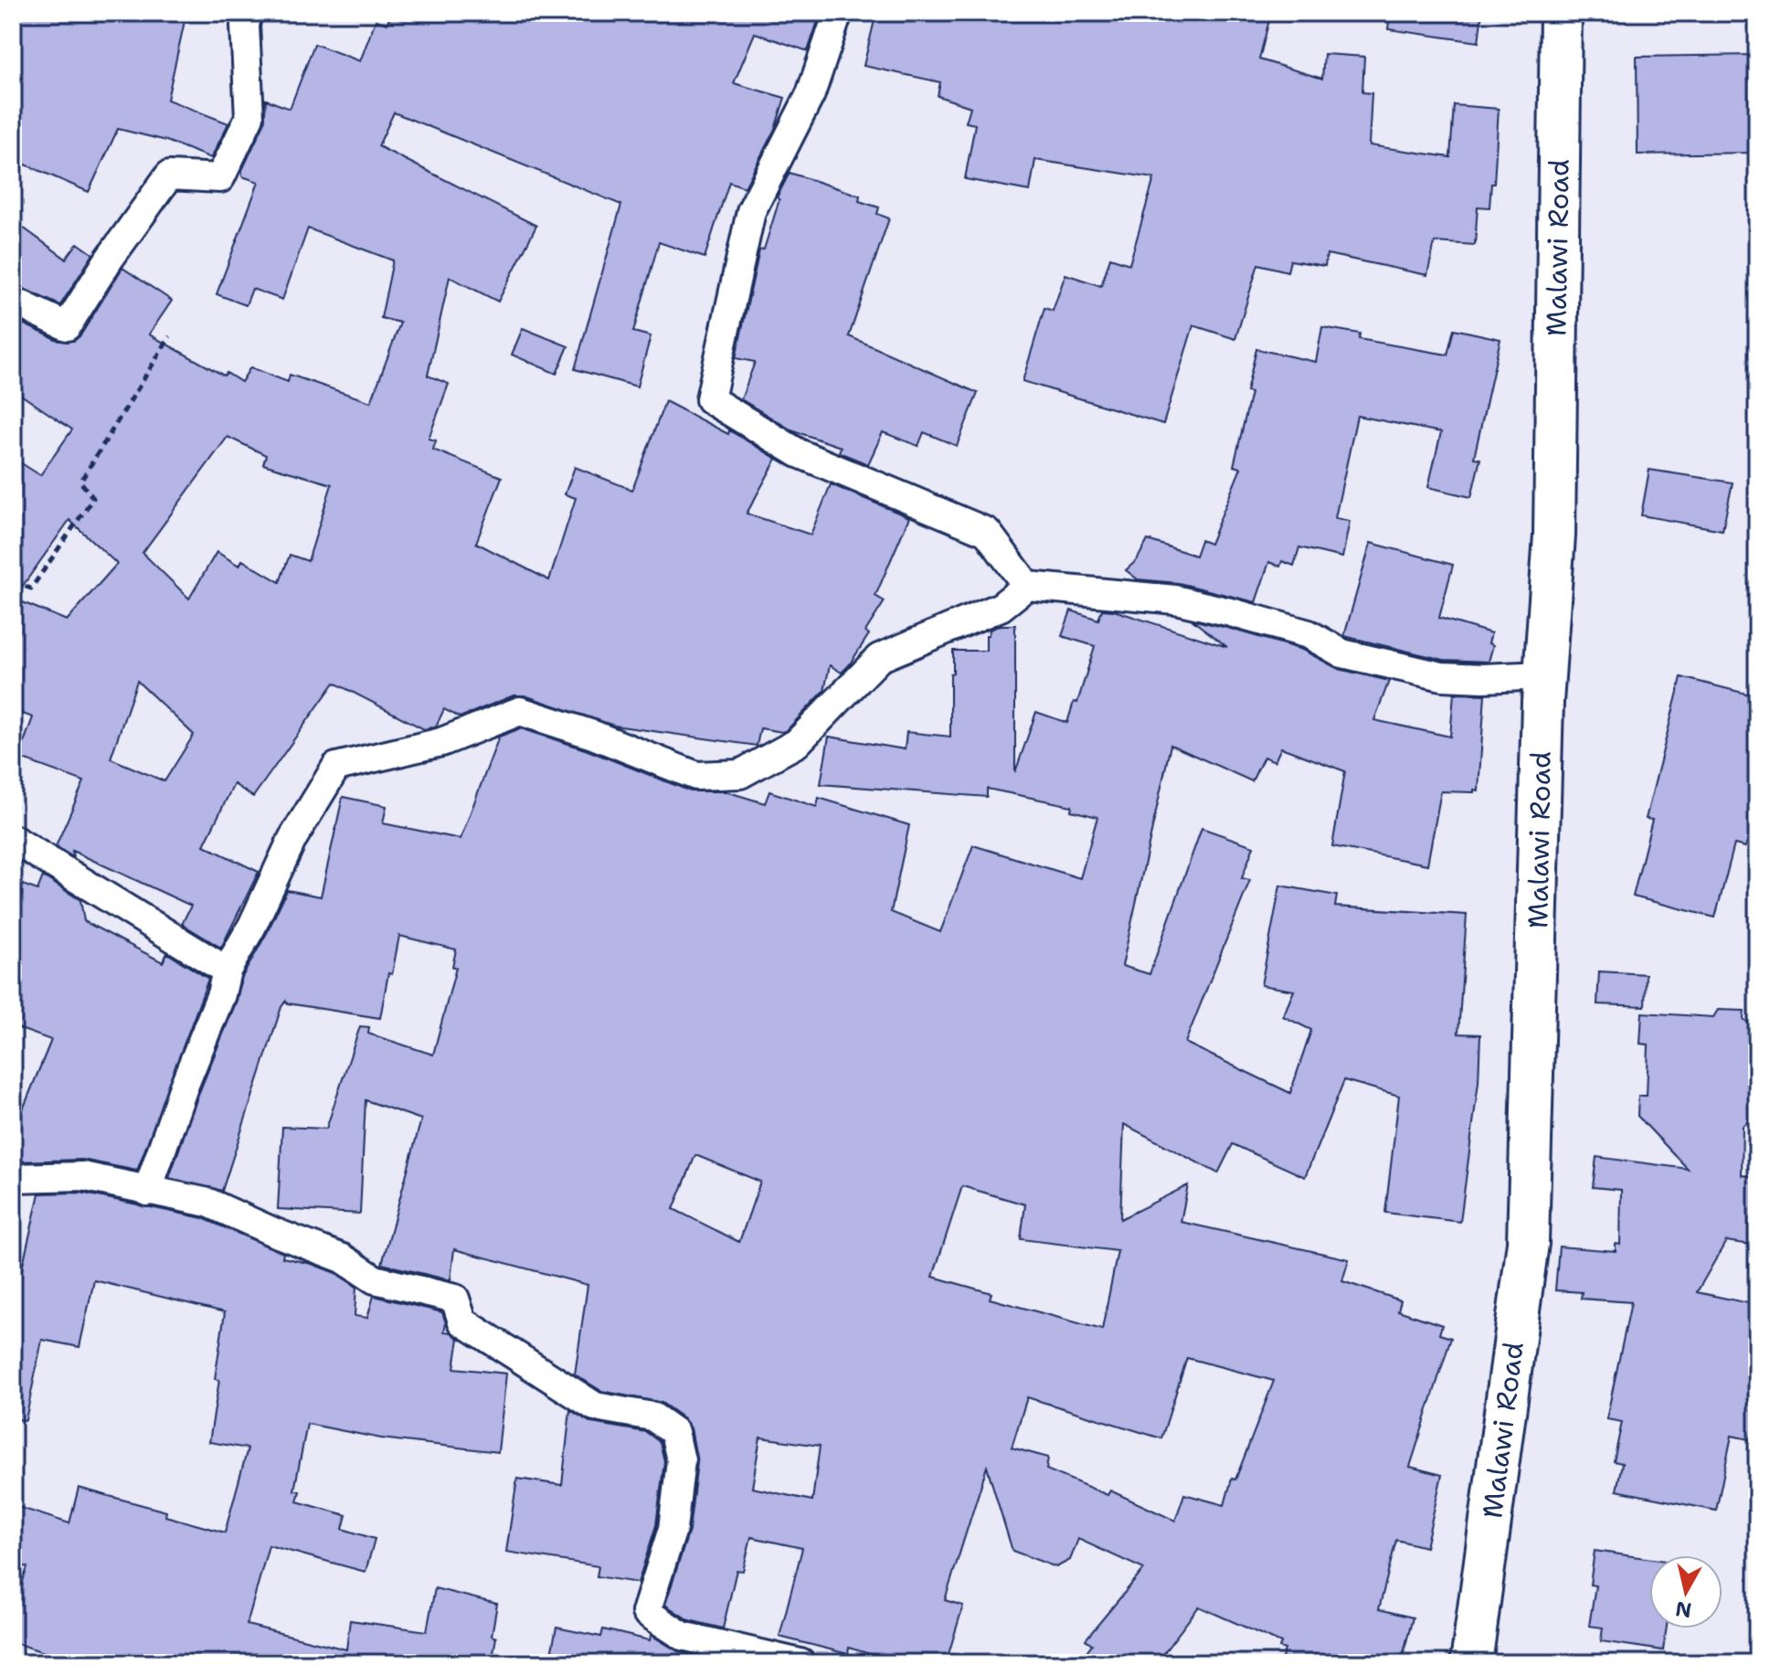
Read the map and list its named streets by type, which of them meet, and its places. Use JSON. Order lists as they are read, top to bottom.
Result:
{
  "streets": {
    "main road": ["Malawi Road"]
  },
  "north": "bottom"
}
